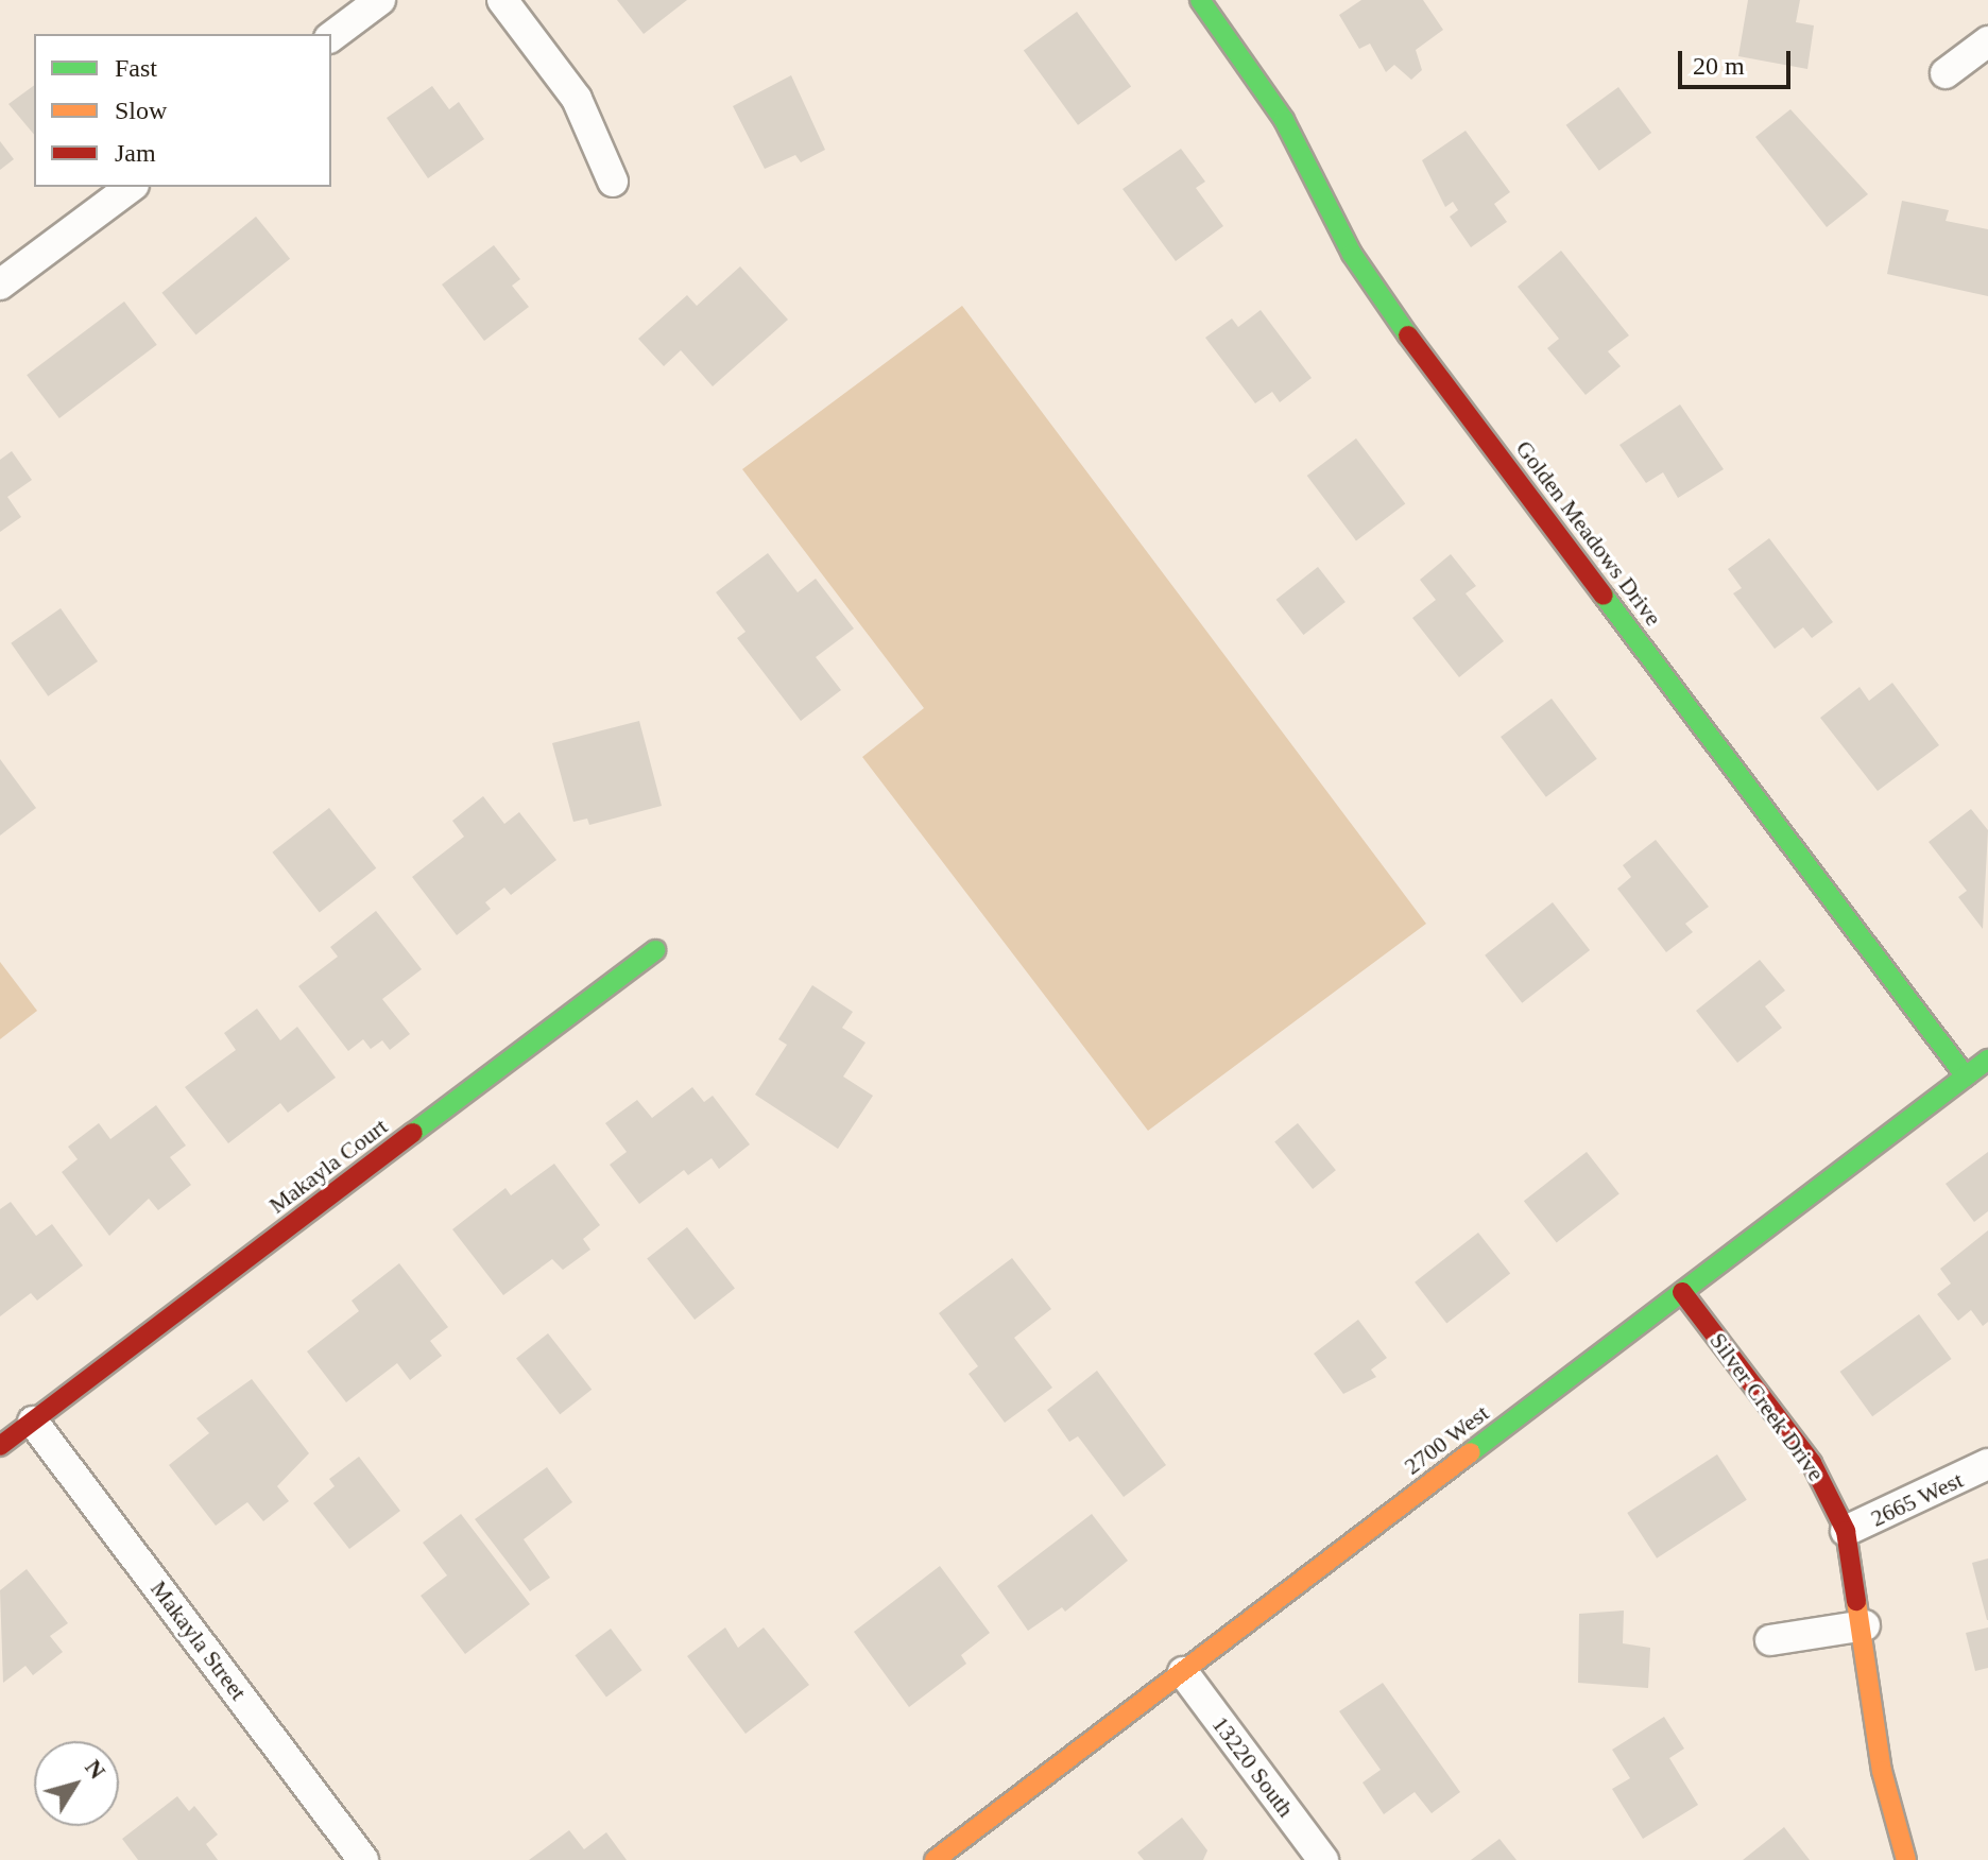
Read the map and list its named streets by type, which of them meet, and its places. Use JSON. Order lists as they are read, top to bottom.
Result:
{
  "streets": {
    "street": [
      "Golden Meadows Drive",
      "Makayla Court",
      "Silver Creek Drive",
      "2700 West",
      "2665 West",
      "Makayla Street",
      "13220 South"
    ]
  },
  "crossings": [
    ["Golden Meadows Drive", "2700 West"],
    ["Makayla Court", "Makayla Street"],
    ["Silver Creek Drive", "2700 West"],
    ["Silver Creek Drive", "2665 West"],
    ["2700 West", "13220 South"]
  ],
  "legend": ["Fast", "Slow", "Jam"],
  "scale_bar": "20 m",
  "north": "top right"
}
